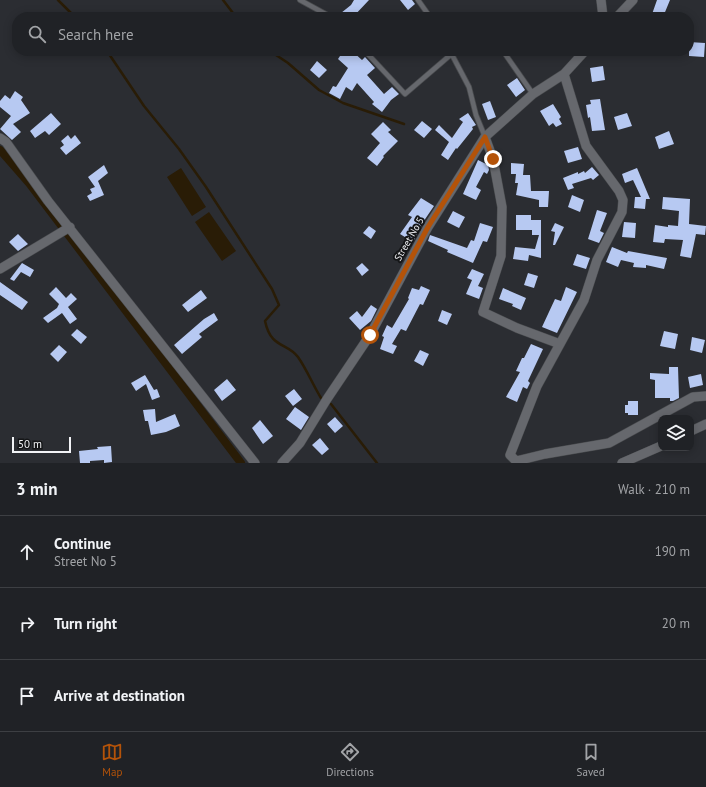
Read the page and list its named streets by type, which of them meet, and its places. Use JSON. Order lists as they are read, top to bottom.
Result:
{
  "streets": {
    "street": ["Street No 5"]
  },
  "scale_bar": "50 m",
  "page": {
    "search": "Search here",
    "scale": "50 m",
    "heading": ["3 min", "Walk · 210 m"],
    "list": [
      ["Continue", "Street No 5", "190 m"],
      ["Turn right", "20 m"],
      "Arrive at destination"
    ],
    "nav": ["Map", "Directions", "Saved"]
  }
}
